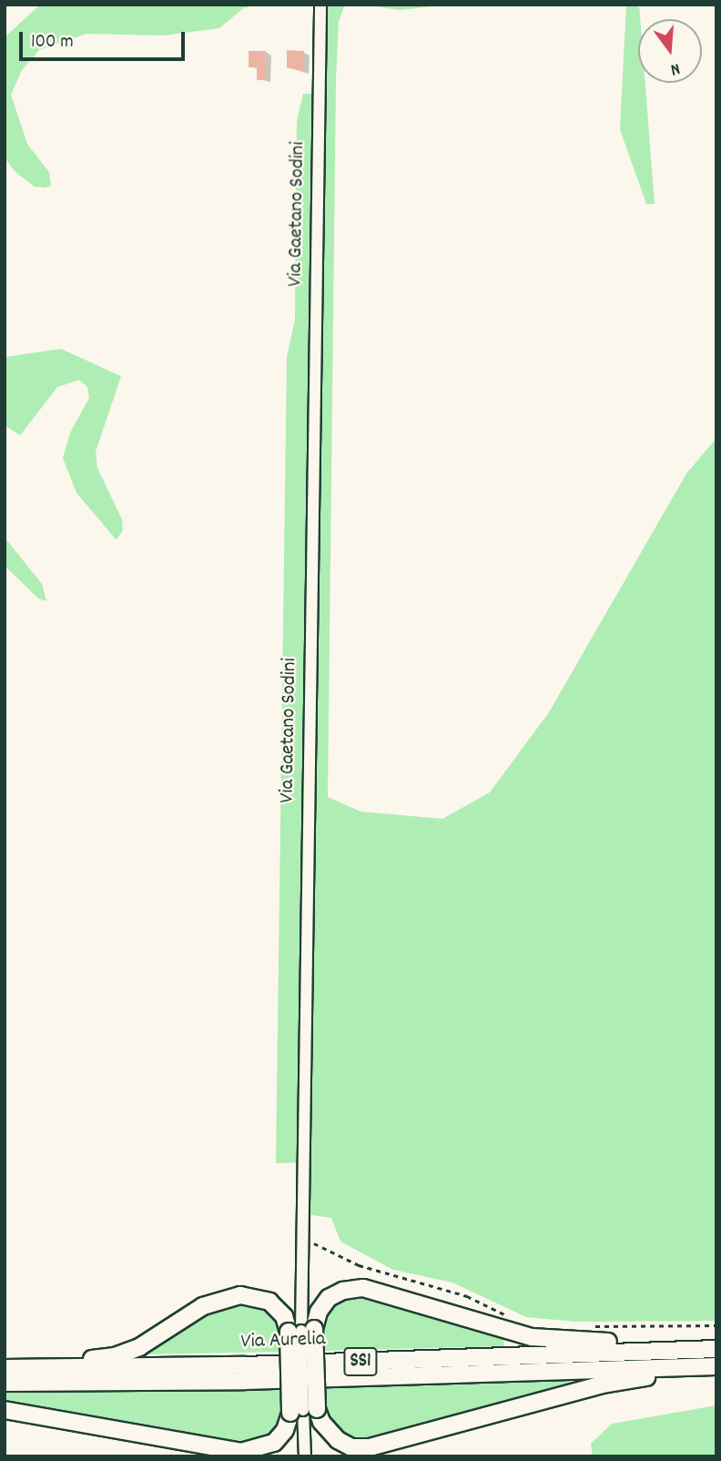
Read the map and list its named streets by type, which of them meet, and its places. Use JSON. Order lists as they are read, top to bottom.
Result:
{
  "streets": {
    "highway": ["Via Aurelia", "SS1"],
    "street": ["Via Gaetano Sodini"]
  },
  "scale_bar": "100 m",
  "north": "bottom"
}
